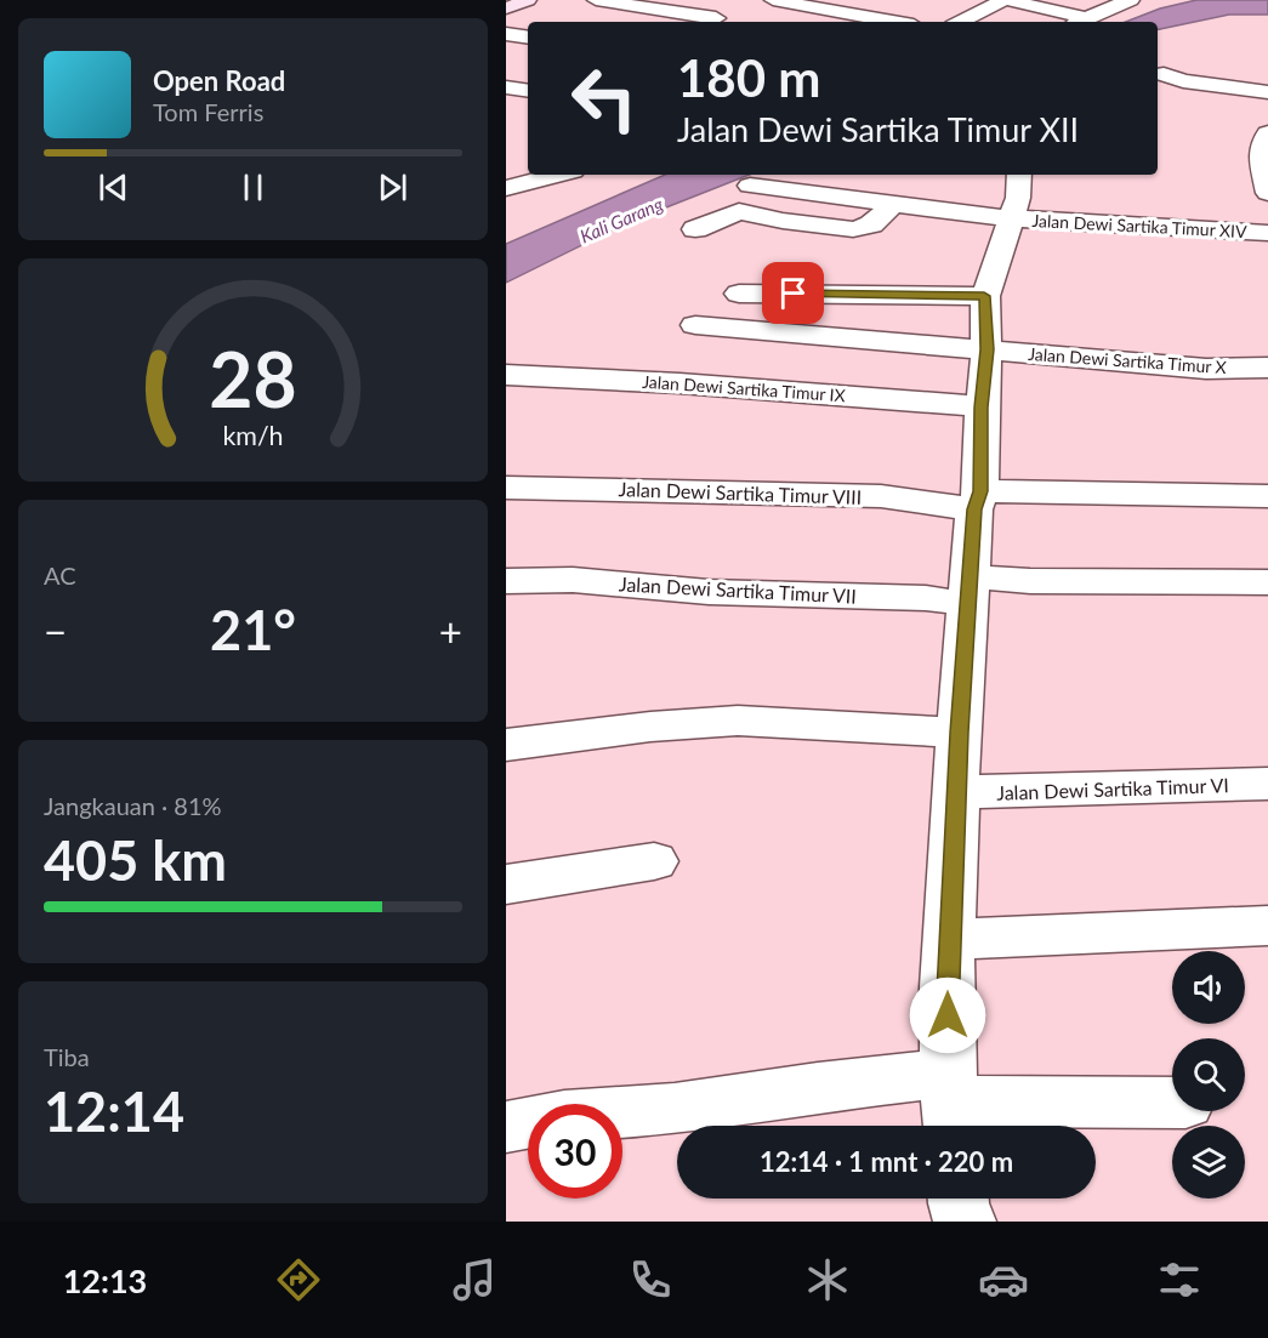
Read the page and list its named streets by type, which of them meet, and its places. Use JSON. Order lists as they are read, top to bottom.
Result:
{
  "streets": {
    "street": [
      "Jalan Dewi Sartika Timur XIV",
      "Jalan Dewi Sartika Timur X",
      "Jalan Dewi Sartika Timur IX",
      "Jalan Dewi Sartika Timur VIII",
      "Jalan Dewi Sartika Timur VII",
      "Jalan Dewi Sartika Timur VI"
    ]
  },
  "water": ["Kali Garang"],
  "page": {
    "turn": ["180 m", "Jalan Dewi Sartika Timur XII"],
    "song": ["Open Road", "Tom Ferris"],
    "tile": [
      "AC",
      ["Jangkauan · 81%", "405 km"],
      ["Tiba", "12:14"]
    ],
    "heat": ["−", "21°", "+"],
    "limit": "30",
    "trip": "12:14 · 1 mnt · 220 m",
    "tabs": "12:13",
    "gauge": ["28", "km/h"]
  }
}
